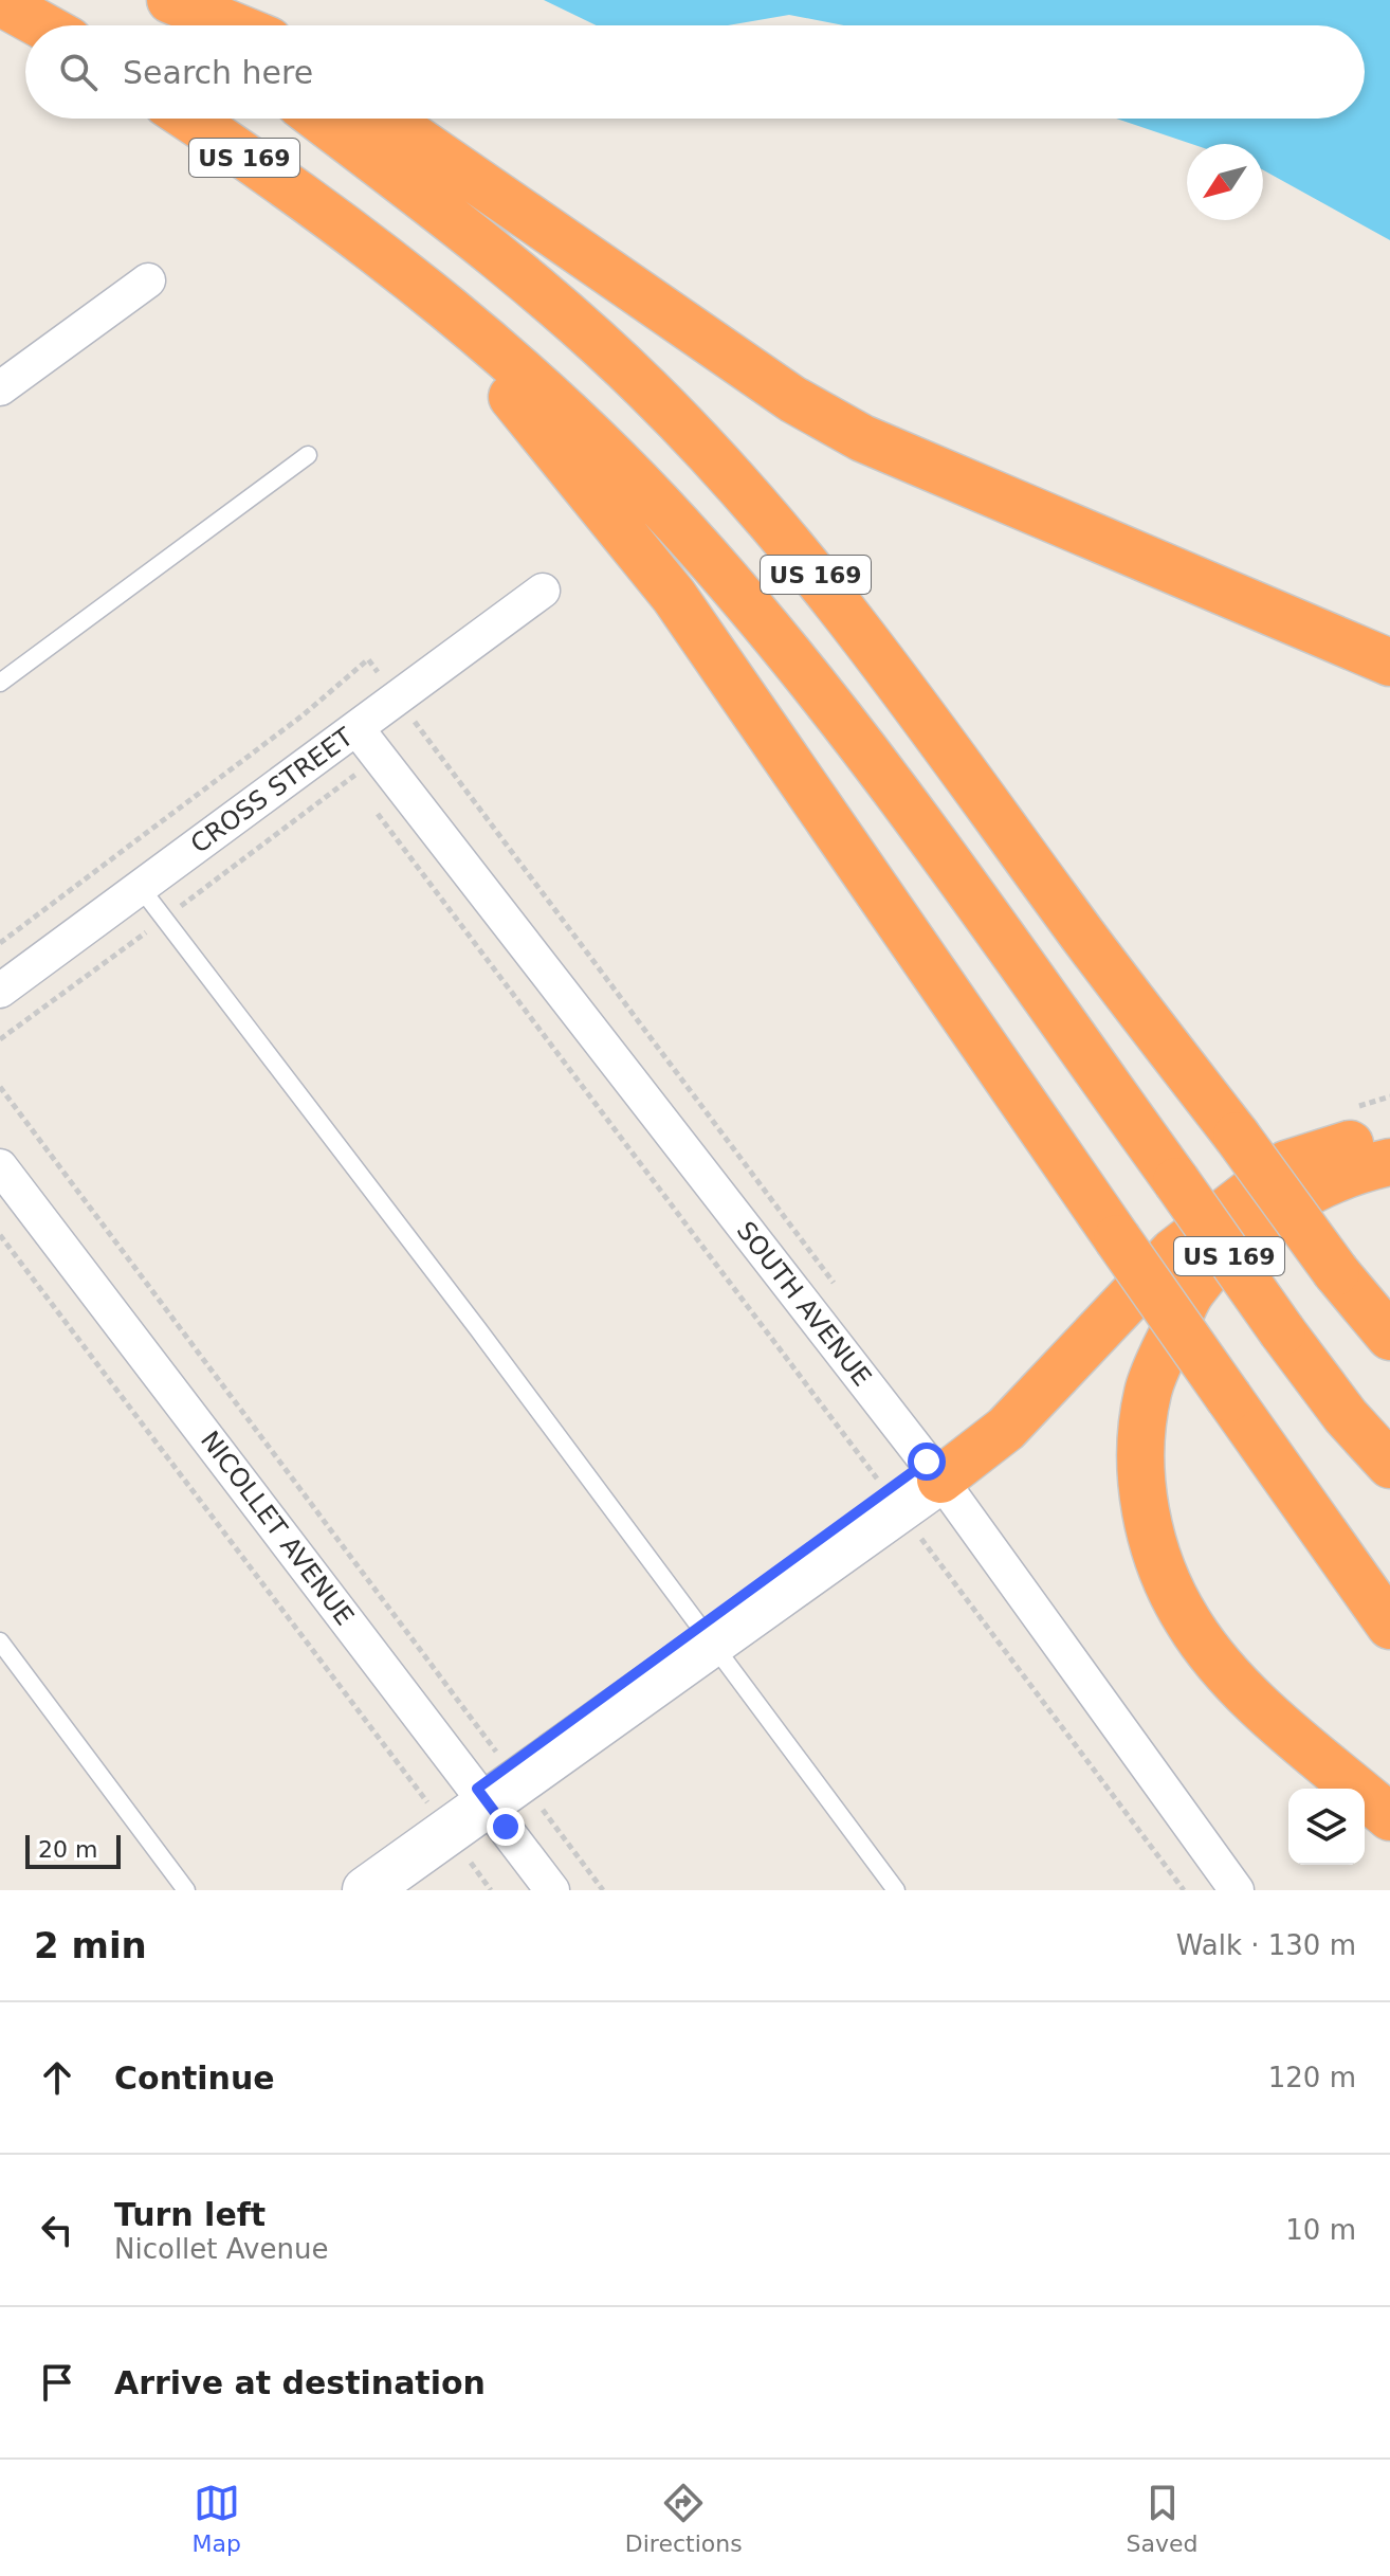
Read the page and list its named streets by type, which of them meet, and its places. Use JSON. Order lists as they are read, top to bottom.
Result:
{
  "streets": {
    "highway": ["US 169"],
    "street": ["CROSS STREET", "SOUTH AVENUE", "NICOLLET AVENUE"]
  },
  "crossings": [
    ["CROSS STREET", "SOUTH AVENUE"]
  ],
  "scale_bar": "20 m",
  "north": "bottom left",
  "page": {
    "search": "Search here",
    "scale": "20 m",
    "heading": ["2 min", "Walk · 130 m"],
    "list": [
      ["Continue", "120 m"],
      ["Turn left", "Nicollet Avenue", "10 m"],
      "Arrive at destination"
    ],
    "nav": ["Map", "Directions", "Saved"]
  }
}
